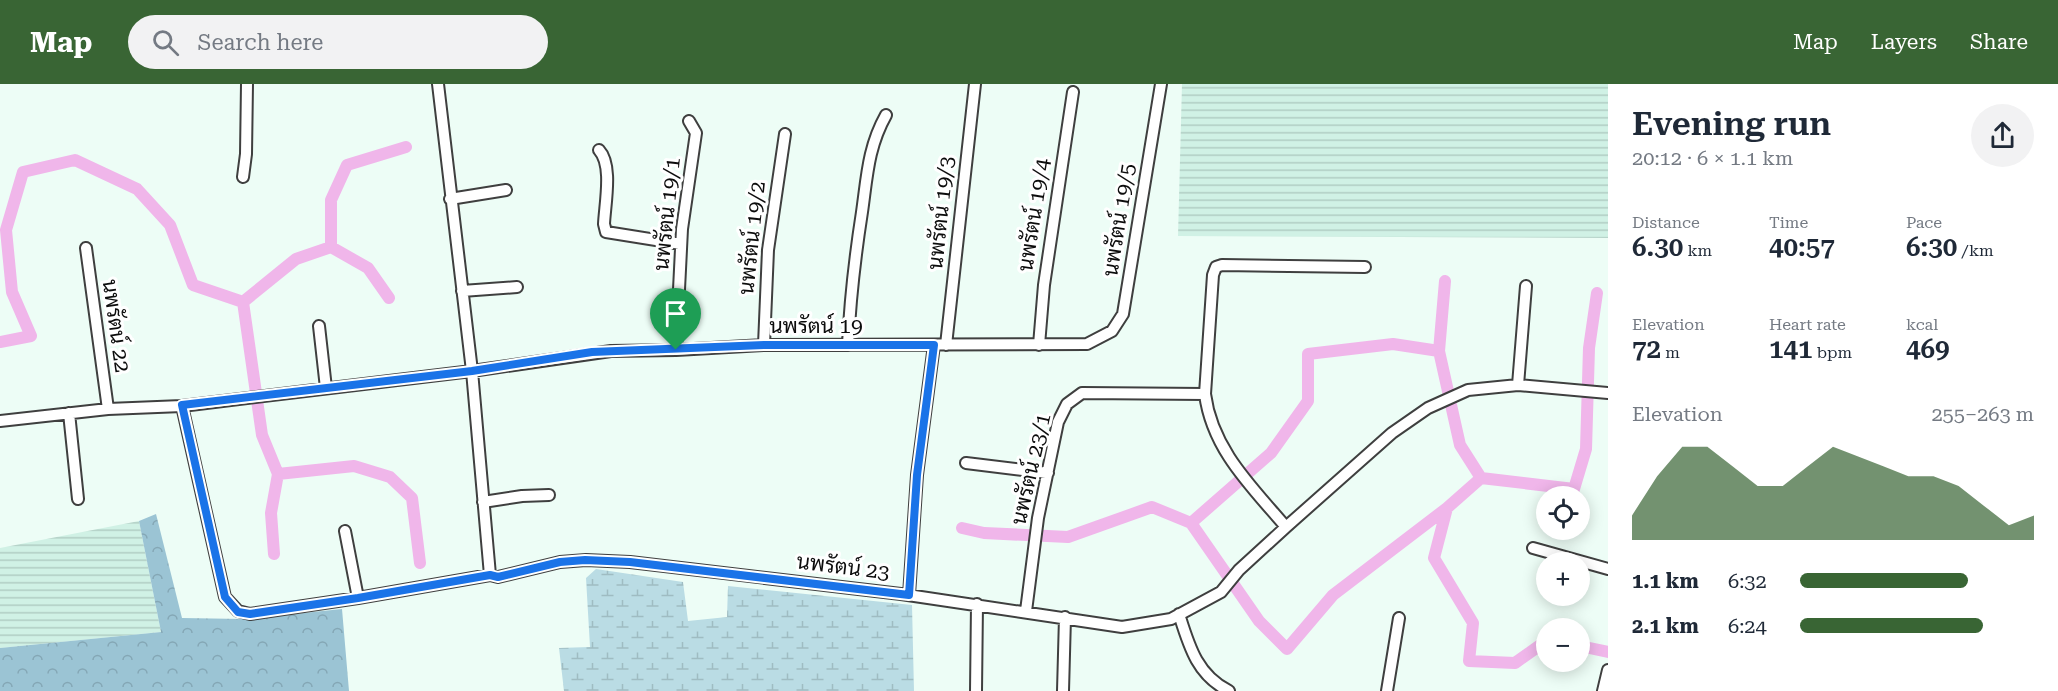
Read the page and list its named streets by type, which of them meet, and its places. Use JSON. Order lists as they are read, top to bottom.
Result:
{
  "streets": {
    "street": [
      "นพรัตน์ 19/3",
      "นพรัตน์ 19/1",
      "นพรัตน์ 19/4",
      "นพรัตน์ 19/5",
      "นพรัตน์ 19/2",
      "นพรัตน์ 22",
      "นพรัตน์ 19",
      "นพรัตน์ 23/1",
      "นพรัตน์ 23"
    ]
  },
  "crossings": [
    ["นพรัตน์ 19/3", "นพรัตน์ 19"],
    ["นพรัตน์ 19/1", "นพรัตน์ 19"],
    ["นพรัตน์ 19/4", "นพรัตน์ 19"],
    ["นพรัตน์ 19/5", "นพรัตน์ 19"],
    ["นพรัตน์ 19/2", "นพรัตน์ 19"],
    ["นพรัตน์ 22", "นพรัตน์ 19"],
    ["นพรัตน์ 19", "นพรัตน์ 23"],
    ["นพรัตน์ 23/1", "นพรัตน์ 23"]
  ],
  "page": {
    "header": "Map",
    "search": "Search here",
    "nav": ["Map", "Layers", "Share"],
    "heading": ["Evening run", "20:12 · 6 × 1.1 km"],
    "stats": [
      ["Distance", "6.30 km"],
      ["Time", "40:57"],
      ["Pace", "6:30 /km"],
      ["Elevation", "72 m"],
      ["Heart rate", "141 bpm"],
      ["kcal", "469"]
    ],
    "chart": ["Elevation", "255–263 m"],
    "map_buttons": ["+", "−"],
    "list": [
      {
        "name": "1.1 km",
        "note": "6:32"
      },
      {
        "name": "2.1 km",
        "note": "6:24"
      }
    ]
  }
}
